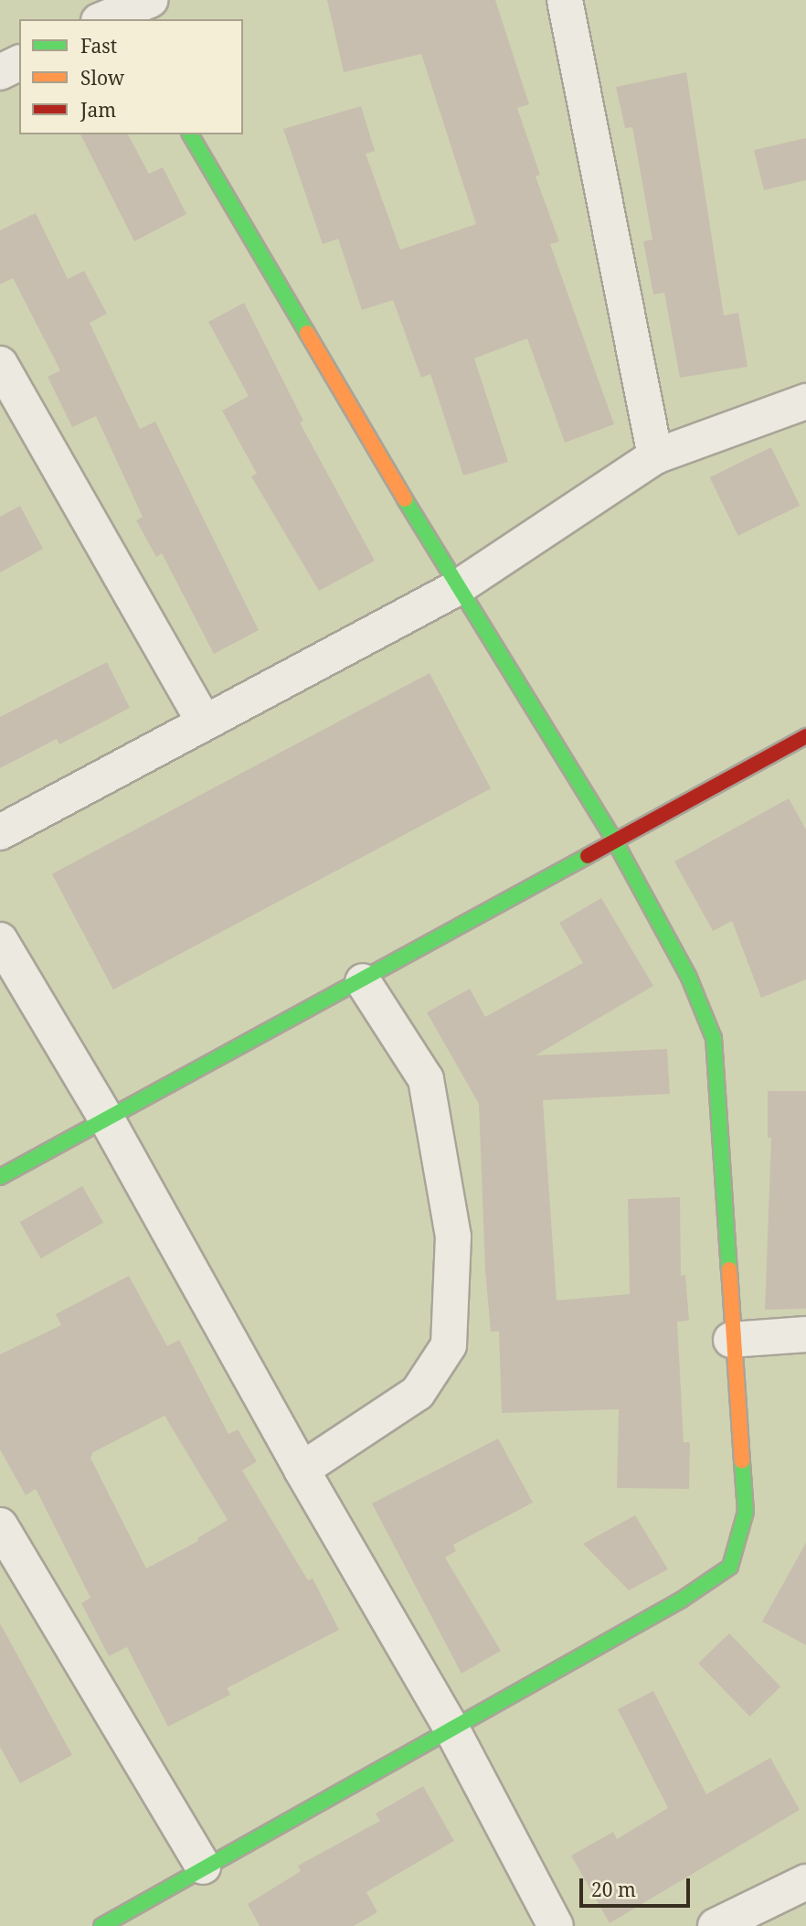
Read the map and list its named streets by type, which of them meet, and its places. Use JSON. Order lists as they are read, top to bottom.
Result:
{
  "legend": ["Fast", "Slow", "Jam"],
  "scale_bar": "20 m"
}
